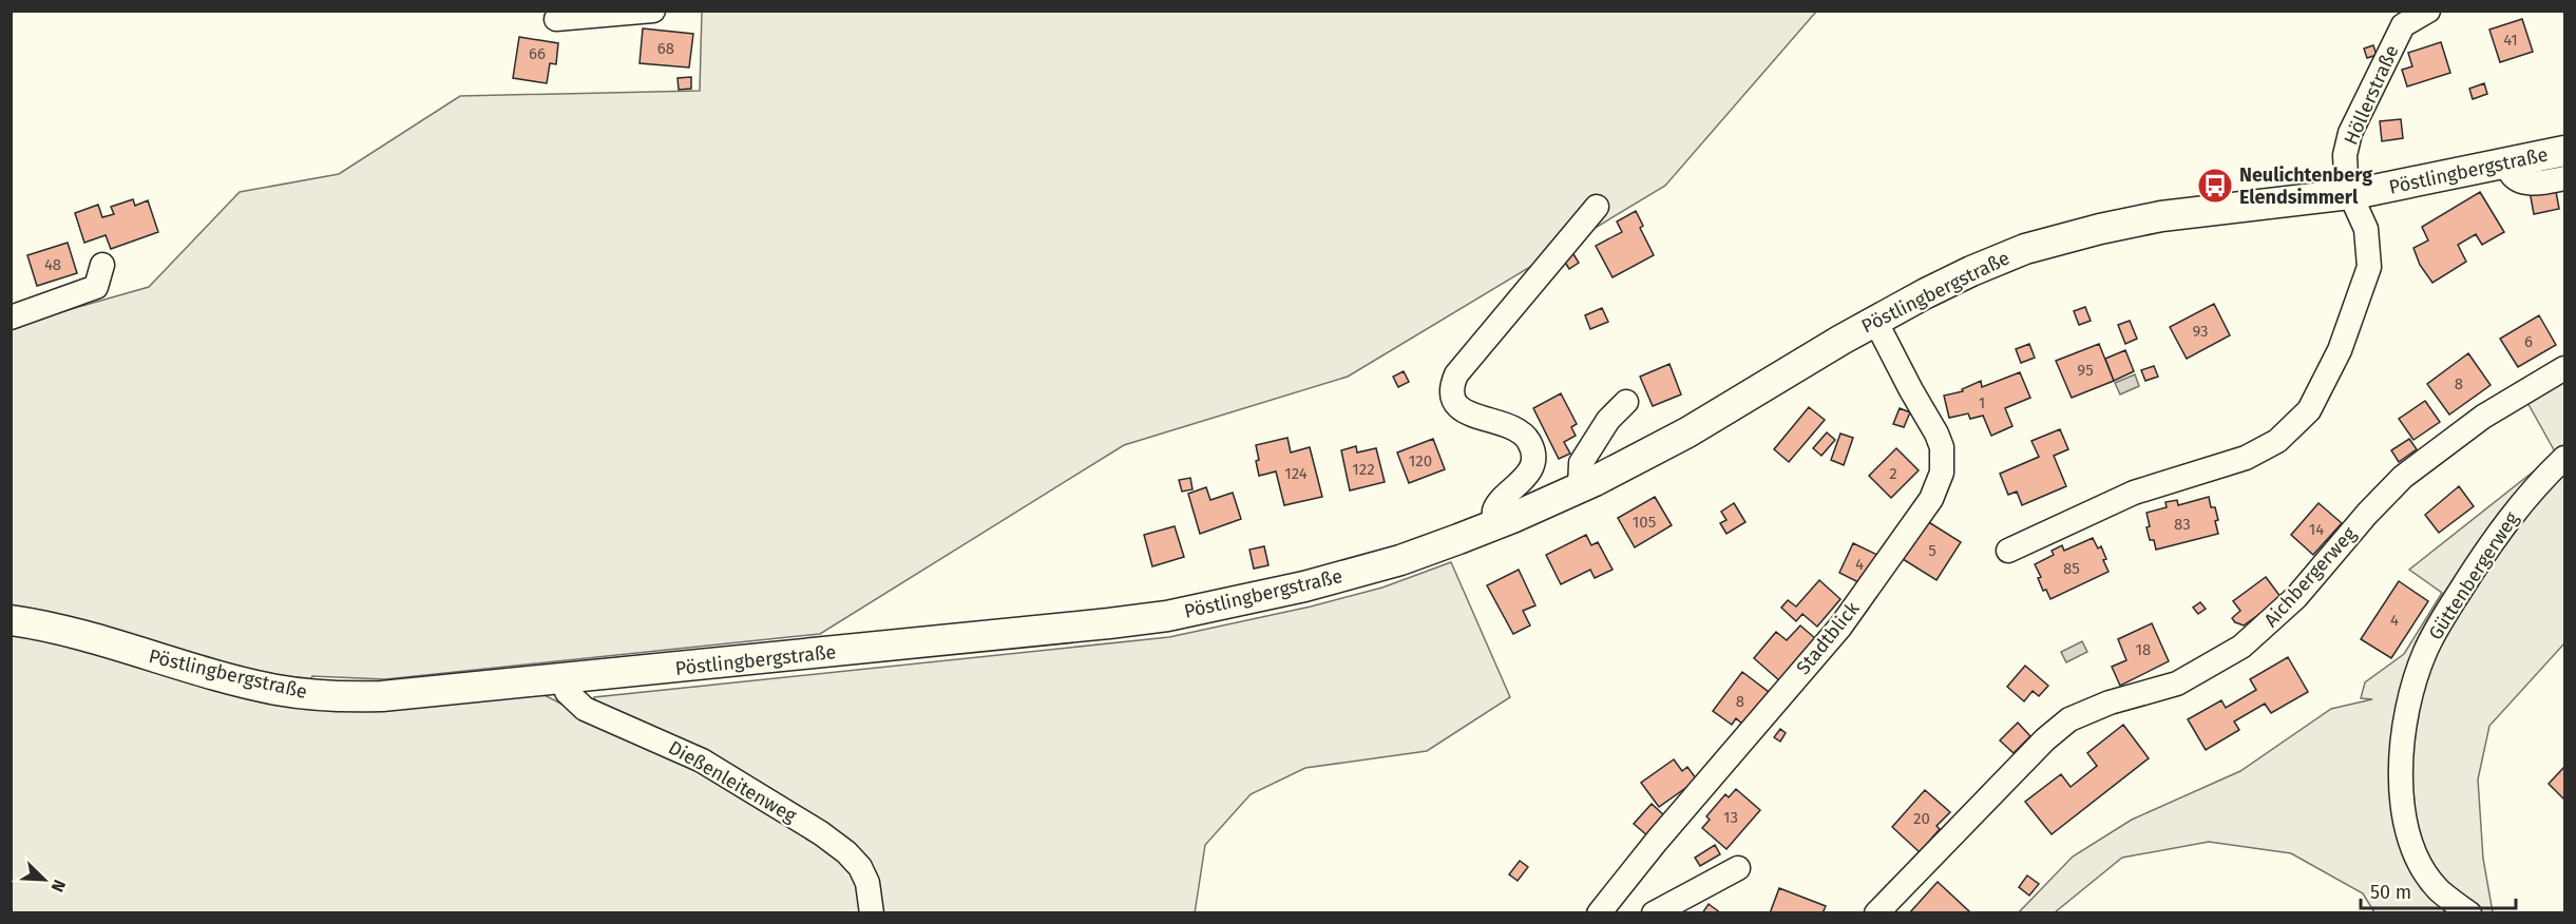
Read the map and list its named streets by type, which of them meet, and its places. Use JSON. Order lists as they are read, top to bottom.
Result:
{
  "streets": {
    "main road": ["Pöstlingbergstraße"],
    "street": [
      "Höllerstraße",
      "Güttenbergerweg",
      "Aichbergerweg",
      "Stadtblick",
      "Dießenleitenweg"
    ]
  },
  "crossings": [
    ["Höllerstraße", "Pöstlingbergstraße"],
    ["Pöstlingbergstraße", "Stadtblick"],
    ["Pöstlingbergstraße", "Dießenleitenweg"]
  ],
  "places": {
    "bus stop": ["Neulichtenberg Elendsimmerl"]
  },
  "house_numbers": [
    "41",
    "68",
    "66",
    "48",
    "93",
    "6",
    "95",
    "8",
    "1",
    "120",
    "122",
    "124",
    "2",
    "105",
    "83",
    "14",
    "5",
    "4",
    "85",
    "4",
    "18",
    "8",
    "13",
    "20"
  ],
  "scale_bar": "50 m",
  "north": "bottom right"
}
